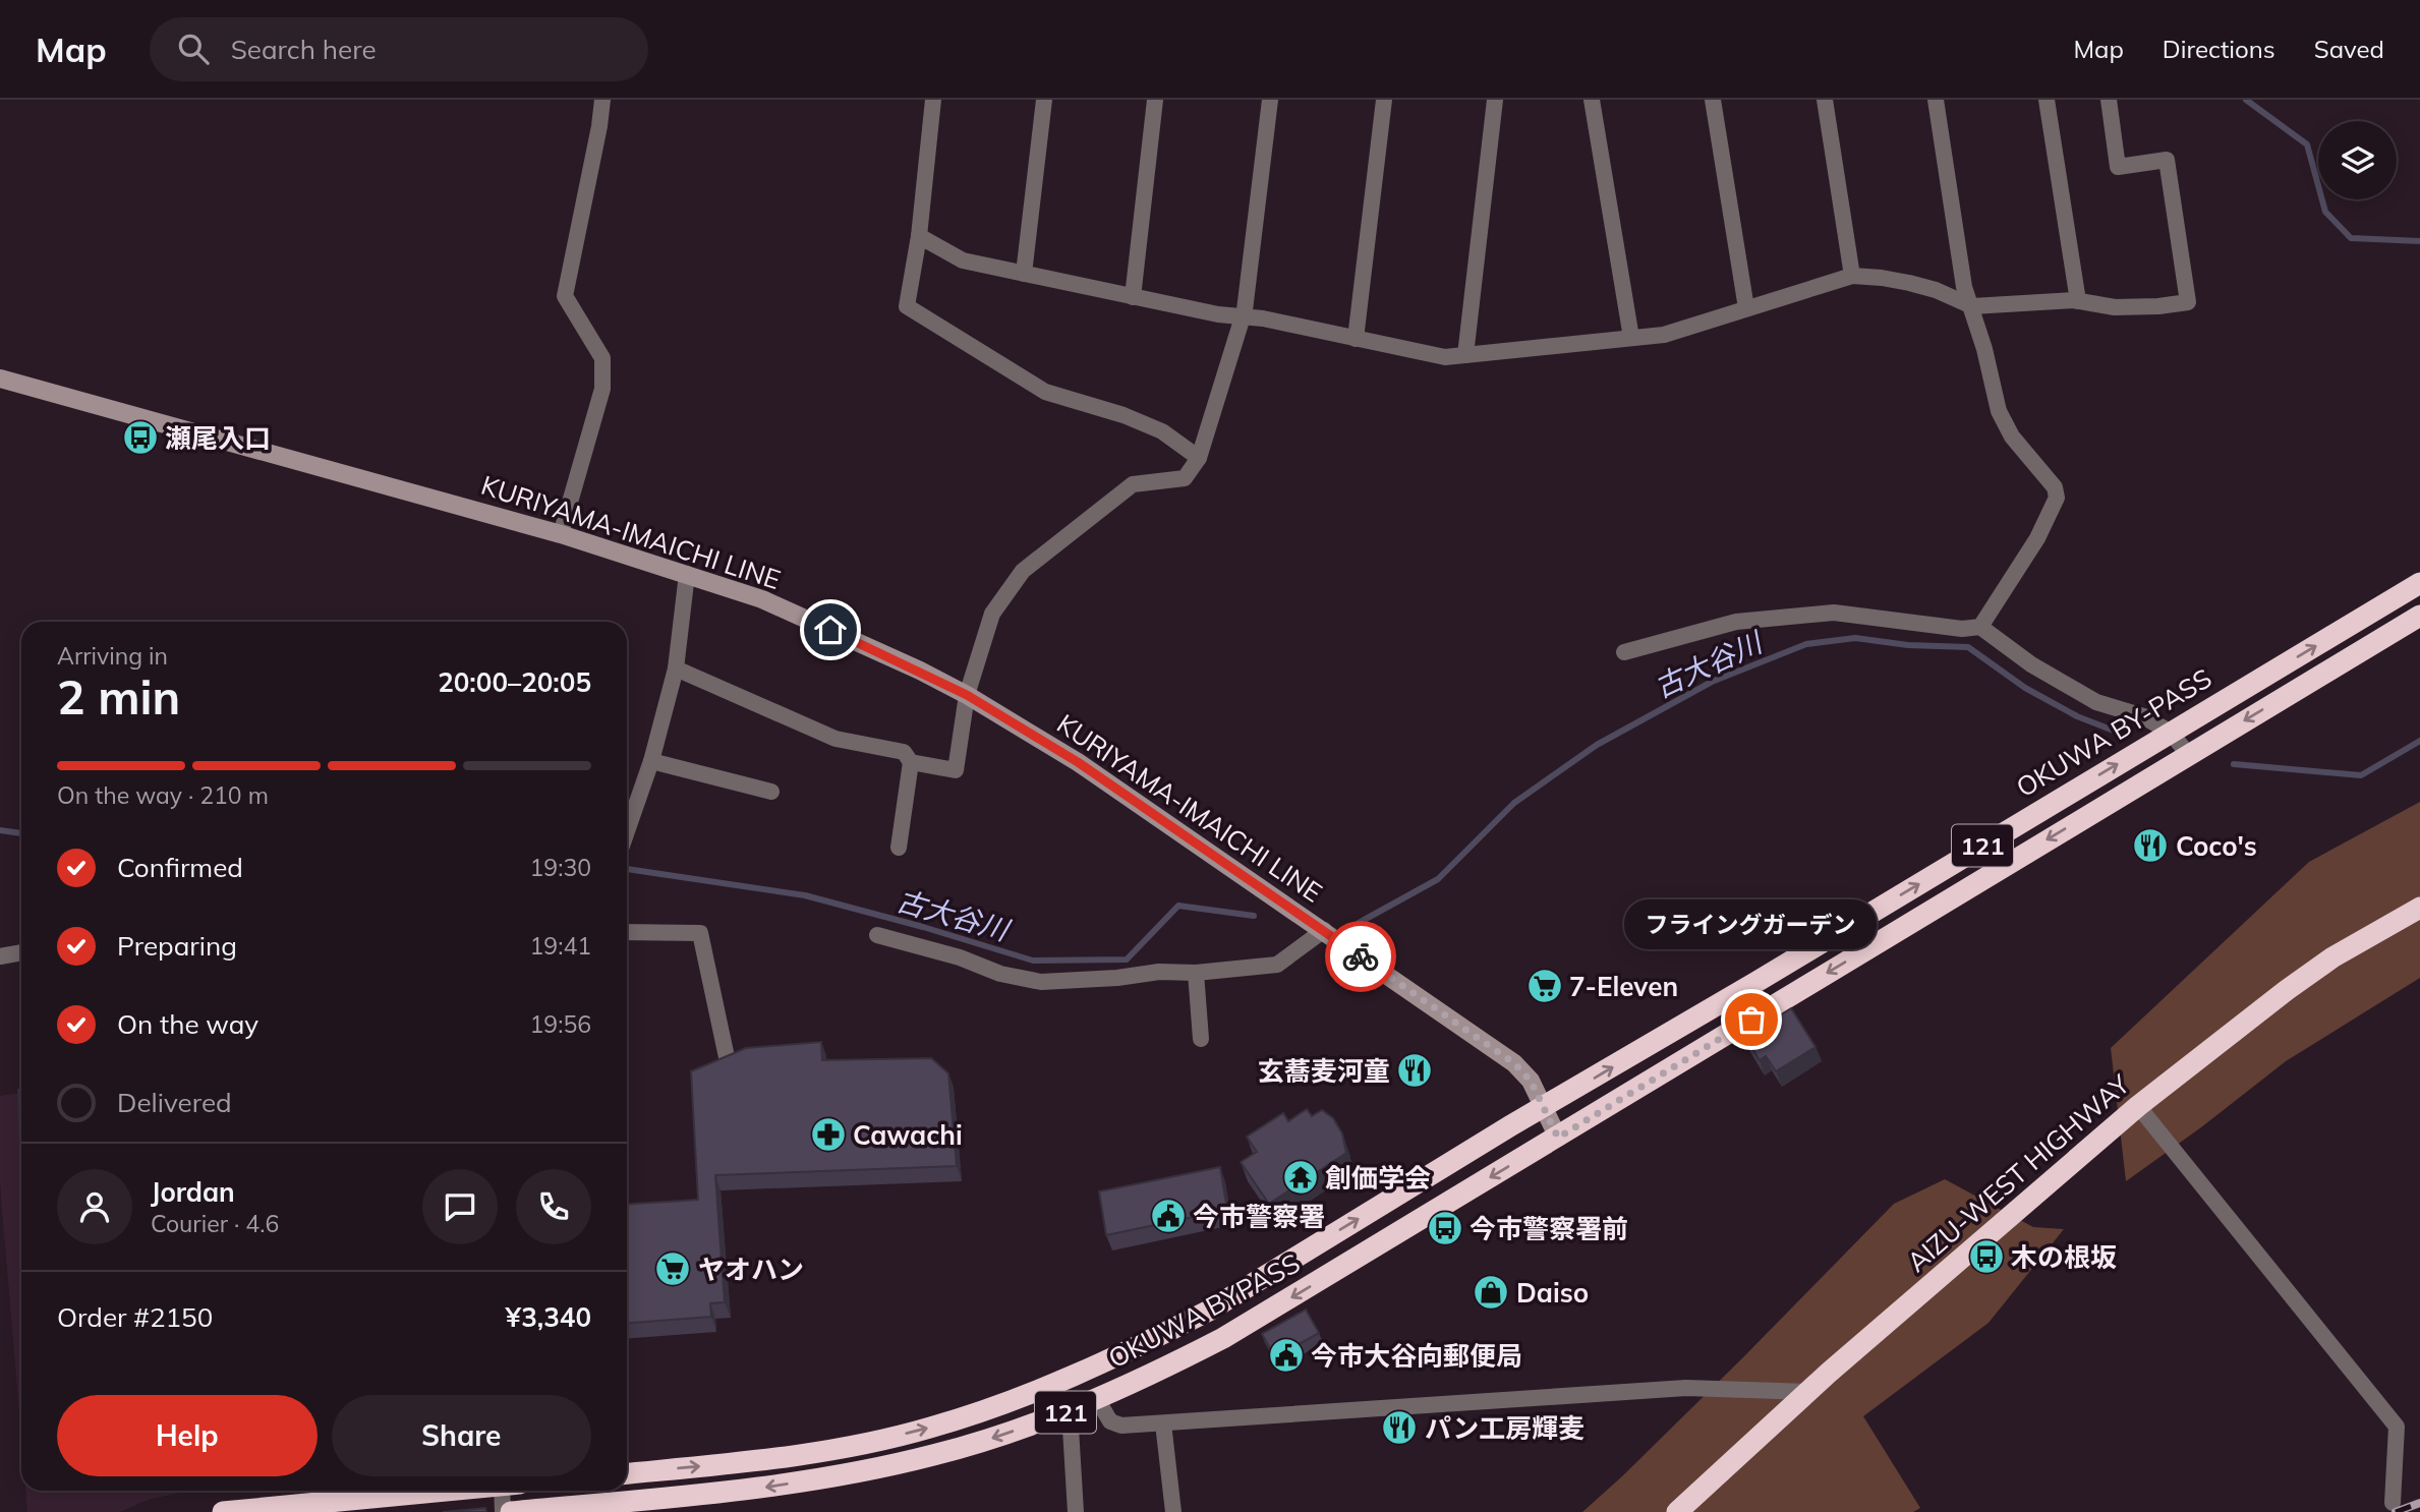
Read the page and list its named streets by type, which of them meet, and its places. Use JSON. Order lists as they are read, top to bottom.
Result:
{
  "streets": {
    "highway": [
      "OKUWA BY-PASS",
      "121",
      "AIZU-WEST HIGHWAY",
      "OKUWA BYPASS"
    ],
    "main road": ["KURIYAMA-IMAICHI LINE"]
  },
  "crossings": [
    ["KURIYAMA-IMAICHI LINE", "OKUWA BY-PASS"],
    ["KURIYAMA-IMAICHI LINE", "121"],
    ["KURIYAMA-IMAICHI LINE", "OKUWA BYPASS"],
    ["OKUWA BY-PASS", "OKUWA BYPASS"],
    ["121", "OKUWA BYPASS"]
  ],
  "water": ["古大谷川"],
  "places": {
    "bus stop": ["瀬尾入口", "今市警察署前", "木の根坂"],
    "restaurant": ["Coco's", "玄蕎麦河童", "パン工房輝麦"],
    "supermarket": ["7-Eleven", "ヤオハン"],
    "other": ["フライングガーデン"],
    "pharmacy": ["Cawachi"],
    "temple": ["創価学会"],
    "public building": ["今市警察署", "今市大谷向郵便局"],
    "shop": ["Daiso"]
  },
  "page": {
    "header": "Map",
    "search": "Search here",
    "nav": ["Map", "Directions", "Saved"],
    "heading": ["2 min", "Arriving in", "20:00–20:05"],
    "panel": [
      "Jordan",
      "Courier · 4.6",
      "Order #2150",
      "¥3,340"
    ],
    "bar": "On the way · 210 m",
    "list": [
      ["Confirmed", "19:30"],
      ["Preparing", "19:41"],
      ["On the way", "19:56"],
      "Delivered"
    ],
    "bubble": "フライングガーデン",
    "buttons": ["Help", "Share"]
  }
}
